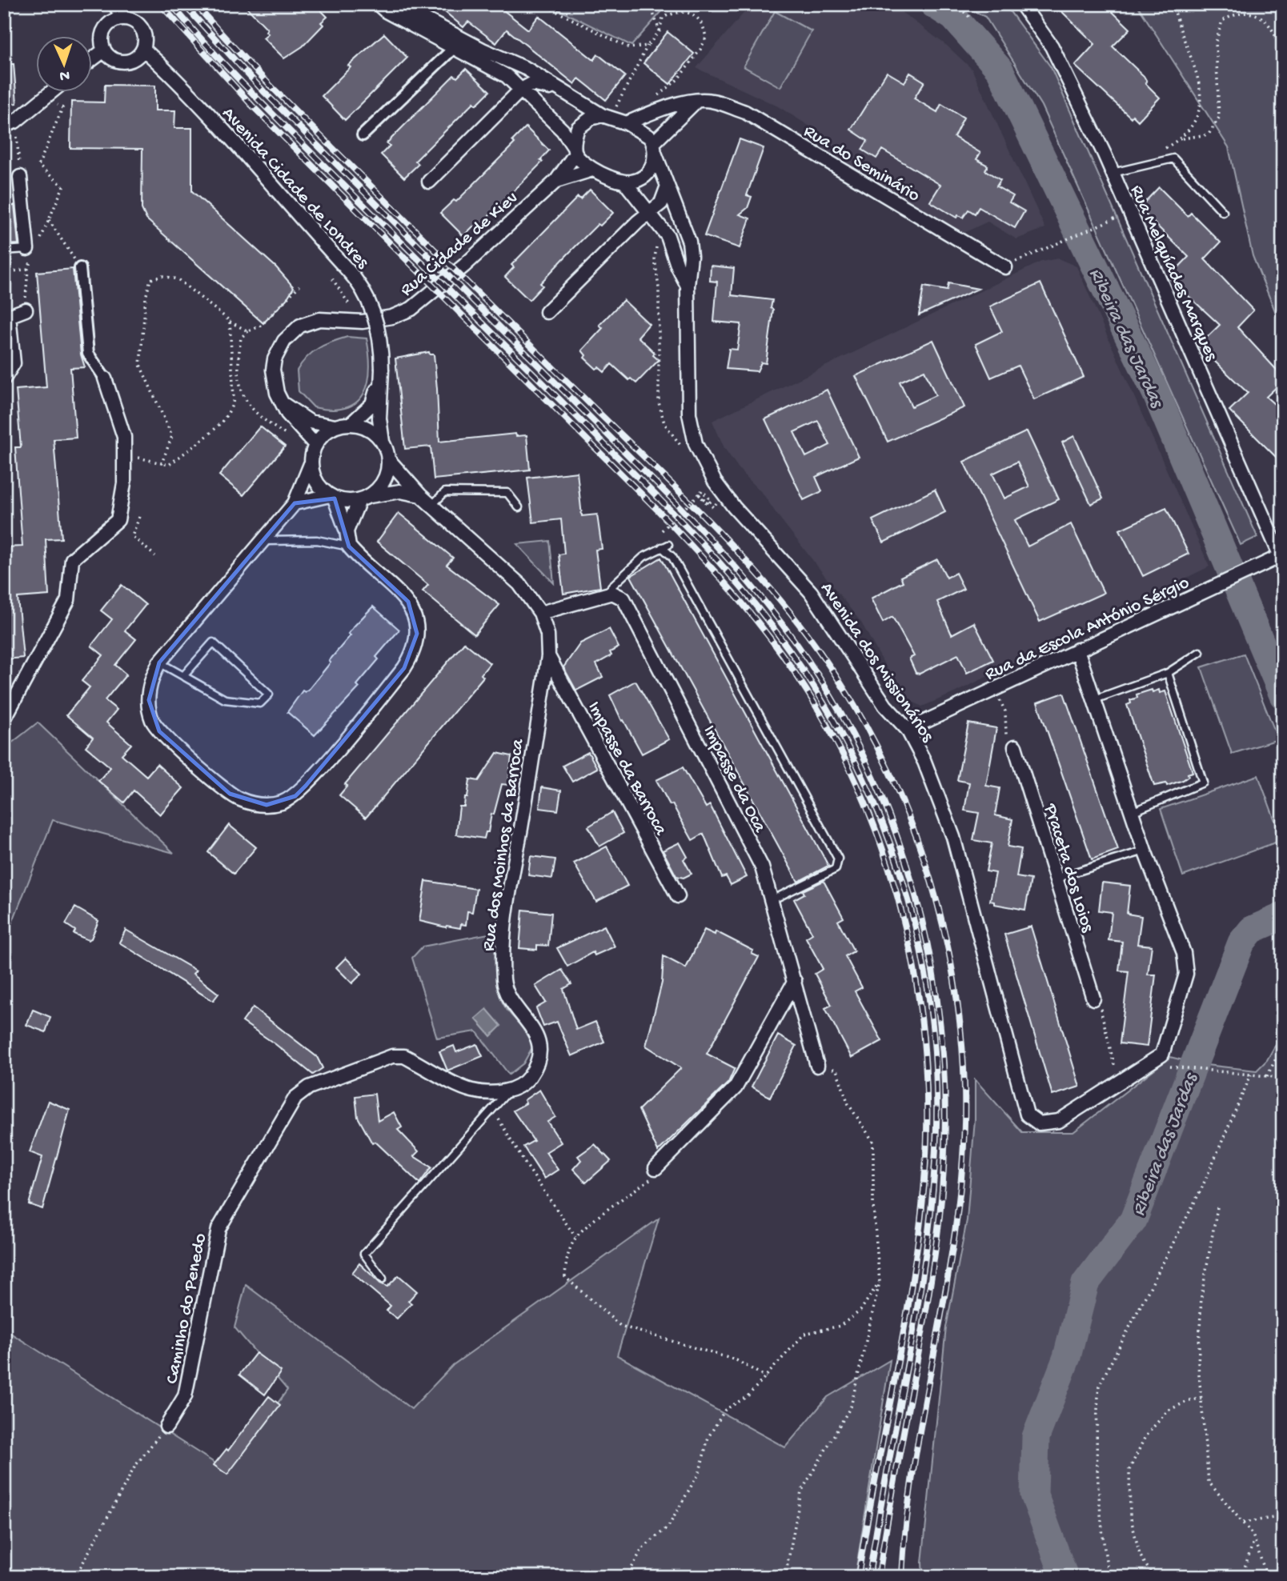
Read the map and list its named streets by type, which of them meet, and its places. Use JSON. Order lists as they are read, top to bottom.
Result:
{
  "streets": {
    "street": [
      "Rua do Seminário",
      "Avenida Cidade de Londres",
      "Rua Cidade de Kiev",
      "Rua Melquíades Marques",
      "Rua da Escola António Sérgio",
      "Avenida dos Missionários",
      "Impasse da Barroca",
      "Impasse da Oca",
      "Rua dos Moinhos da Barroca",
      "Praceta dos Loios",
      "Caminho do Penedo"
    ]
  },
  "crossings": [
    ["Rua do Seminário", "Rua Cidade de Kiev"],
    ["Rua do Seminário", "Avenida dos Missionários"],
    ["Avenida Cidade de Londres", "Rua Cidade de Kiev"],
    ["Rua Cidade de Kiev", "Avenida dos Missionários"],
    ["Rua Melquíades Marques", "Rua da Escola António Sérgio"],
    ["Rua da Escola António Sérgio", "Avenida dos Missionários"],
    ["Impasse da Barroca", "Rua dos Moinhos da Barroca"],
    ["Rua dos Moinhos da Barroca", "Caminho do Penedo"]
  ],
  "water": ["Ribeira das Jardas"],
  "north": "bottom"
}
